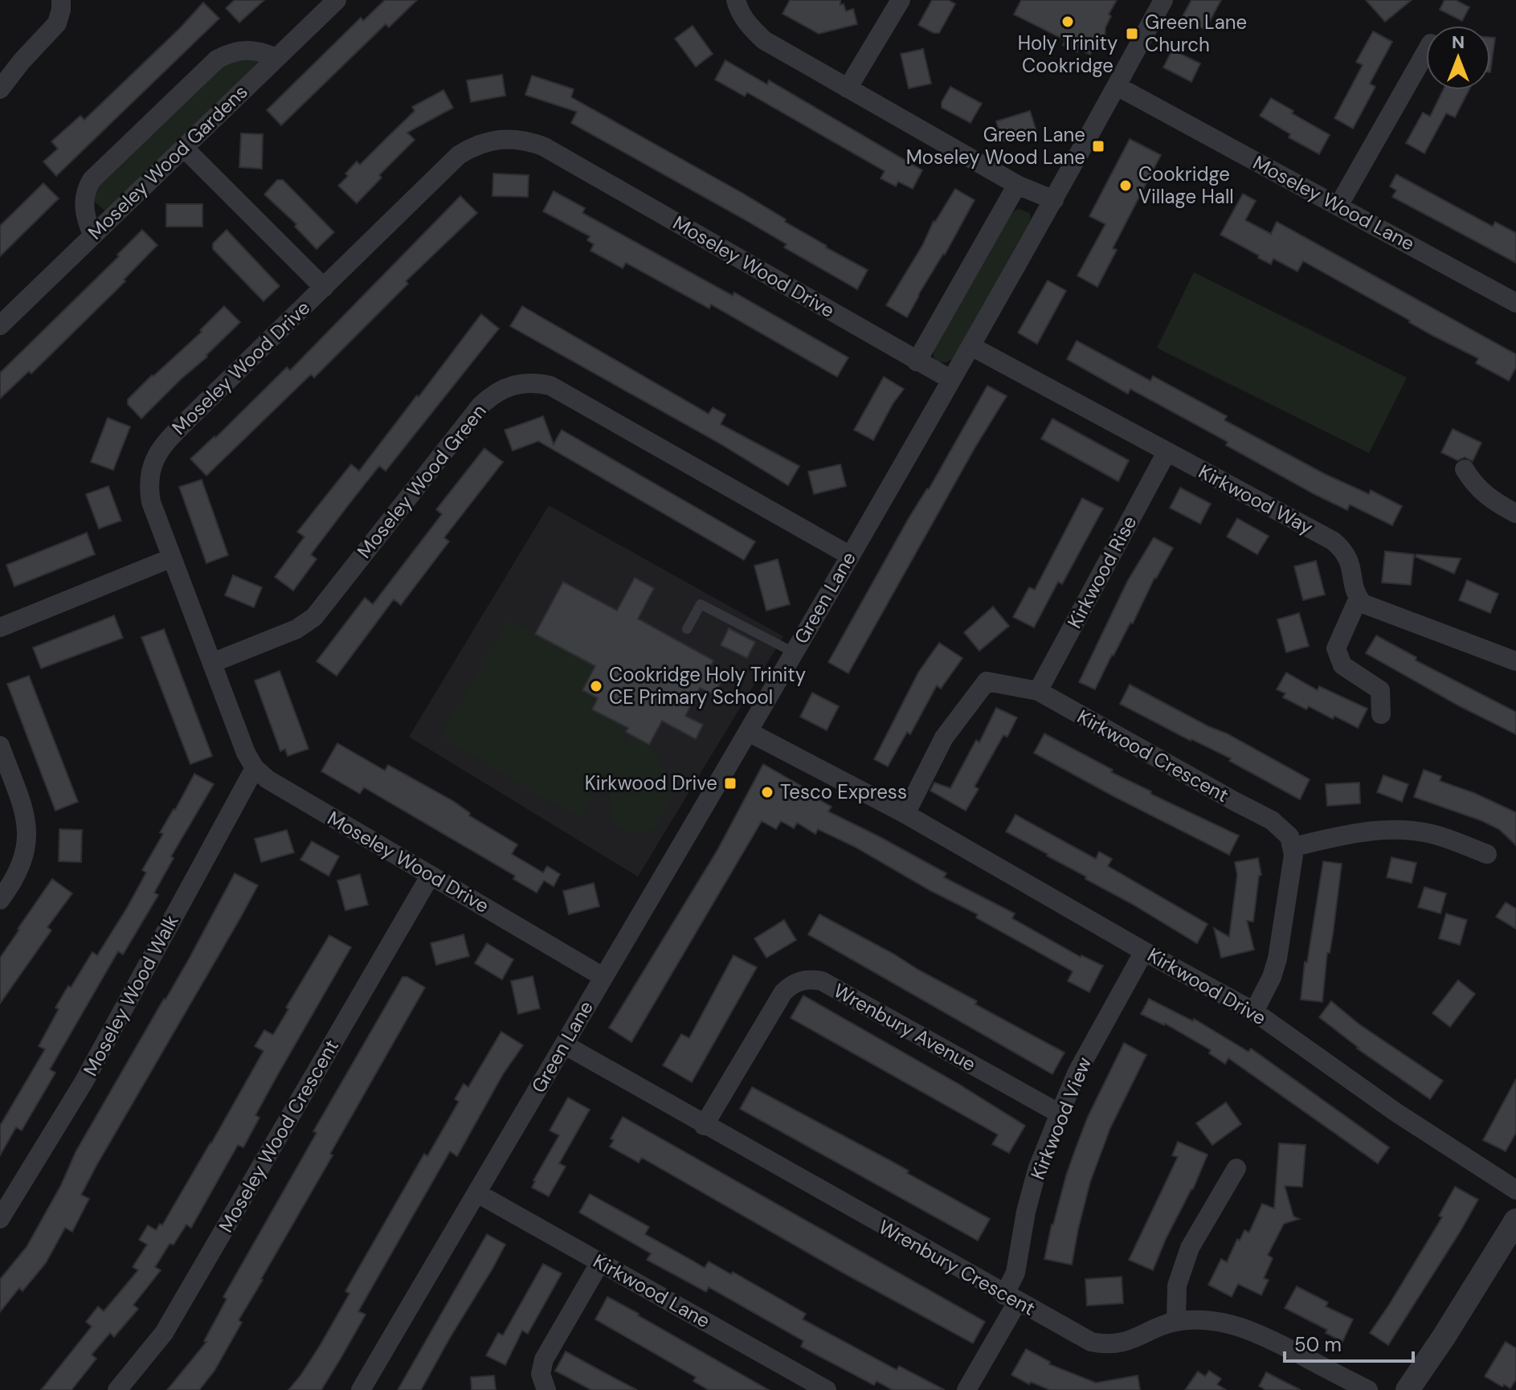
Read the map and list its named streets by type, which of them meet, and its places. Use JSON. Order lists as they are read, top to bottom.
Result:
{
  "streets": {
    "street": [
      "Moseley Wood Gardens",
      "Moseley Wood Lane",
      "Moseley Wood Drive",
      "Moseley Wood Green",
      "Kirkwood Way",
      "Kirkwood Rise",
      "Green Lane",
      "Kirkwood Crescent",
      "Kirkwood Drive",
      "Moseley Wood Walk",
      "Wrenbury Avenue",
      "Kirkwood View",
      "Moseley Wood Crescent",
      "Wrenbury Crescent",
      "Kirkwood Lane"
    ]
  },
  "crossings": [
    ["Moseley Wood Lane", "Green Lane"],
    ["Moseley Wood Drive", "Moseley Wood Green"],
    ["Moseley Wood Drive", "Green Lane"],
    ["Moseley Wood Drive", "Moseley Wood Walk"],
    ["Moseley Wood Drive", "Moseley Wood Crescent"],
    ["Moseley Wood Green", "Green Lane"],
    ["Kirkwood Way", "Kirkwood Rise"],
    ["Kirkwood Way", "Green Lane"],
    ["Kirkwood Rise", "Kirkwood Crescent"],
    ["Green Lane", "Kirkwood Drive"],
    ["Green Lane", "Wrenbury Crescent"],
    ["Green Lane", "Kirkwood Lane"],
    ["Kirkwood Crescent", "Kirkwood Drive"],
    ["Kirkwood Drive", "Kirkwood View"],
    ["Wrenbury Avenue", "Kirkwood View"],
    ["Wrenbury Avenue", "Wrenbury Crescent"],
    ["Kirkwood View", "Wrenbury Crescent"]
  ],
  "places": {
    "other": [
      "Holy Trinity Cookridge",
      "Cookridge Village Hall",
      "Cookridge Holy Trinity CE Primary School",
      "Tesco Express"
    ],
    "transit": ["Green Lane Church", "Green Lane Moseley Wood Lane", "Kirkwood Drive"]
  },
  "scale_bar": "50 m",
  "north": "top"
}
